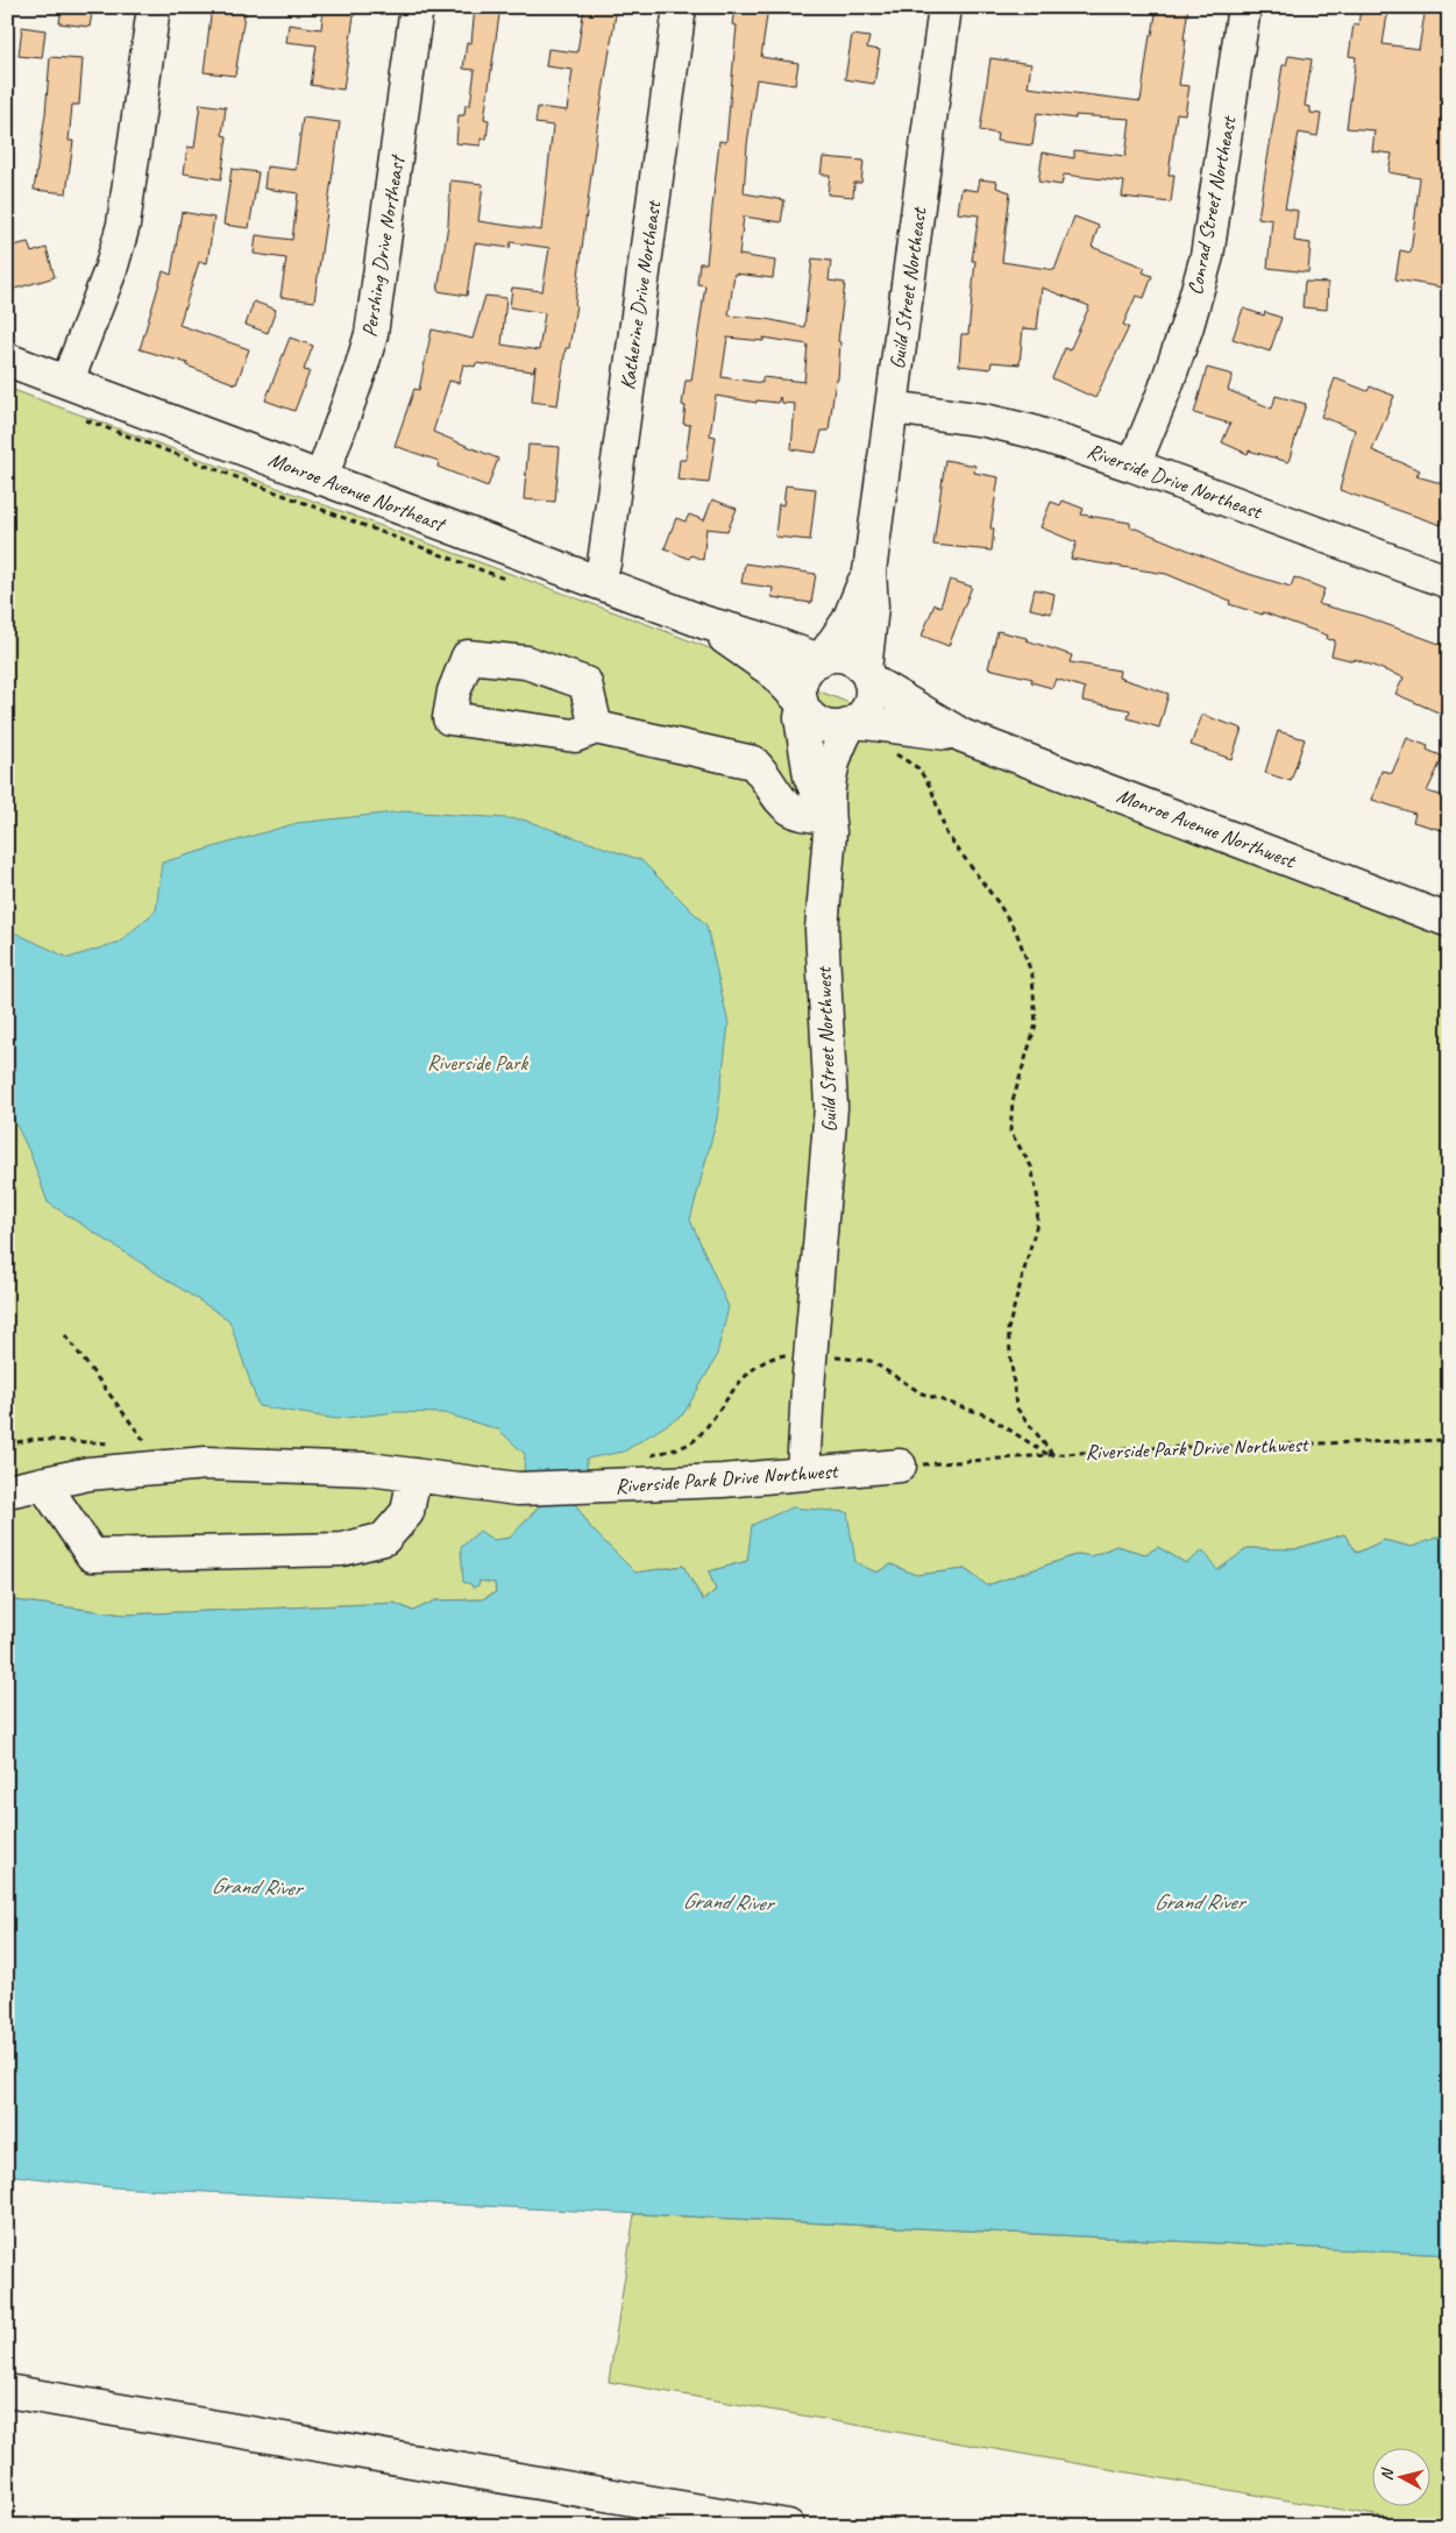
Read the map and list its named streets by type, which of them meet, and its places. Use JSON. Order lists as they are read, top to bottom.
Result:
{
  "streets": {
    "main road": [
      "Conrad Street Northeast",
      "Pershing Drive Northeast",
      "Guild Street Northeast",
      "Katherine Drive Northeast",
      "Riverside Drive Northeast",
      "Monroe Avenue Northeast",
      "Monroe Avenue Northwest",
      "Guild Street Northwest",
      "Riverside Park Drive Northwest"
    ]
  },
  "crossings": [
    ["Conrad Street Northeast", "Riverside Drive Northeast"],
    ["Pershing Drive Northeast", "Monroe Avenue Northeast"],
    ["Guild Street Northeast", "Riverside Drive Northeast"],
    ["Guild Street Northeast", "Monroe Avenue Northeast"],
    ["Guild Street Northeast", "Monroe Avenue Northwest"],
    ["Guild Street Northeast", "Guild Street Northwest"],
    ["Katherine Drive Northeast", "Monroe Avenue Northeast"],
    ["Monroe Avenue Northeast", "Monroe Avenue Northwest"],
    ["Monroe Avenue Northeast", "Guild Street Northwest"],
    ["Monroe Avenue Northwest", "Guild Street Northwest"],
    ["Guild Street Northwest", "Riverside Park Drive Northwest"]
  ],
  "water": ["Grand River"],
  "parks": ["Riverside Park"],
  "north": "left"
}
